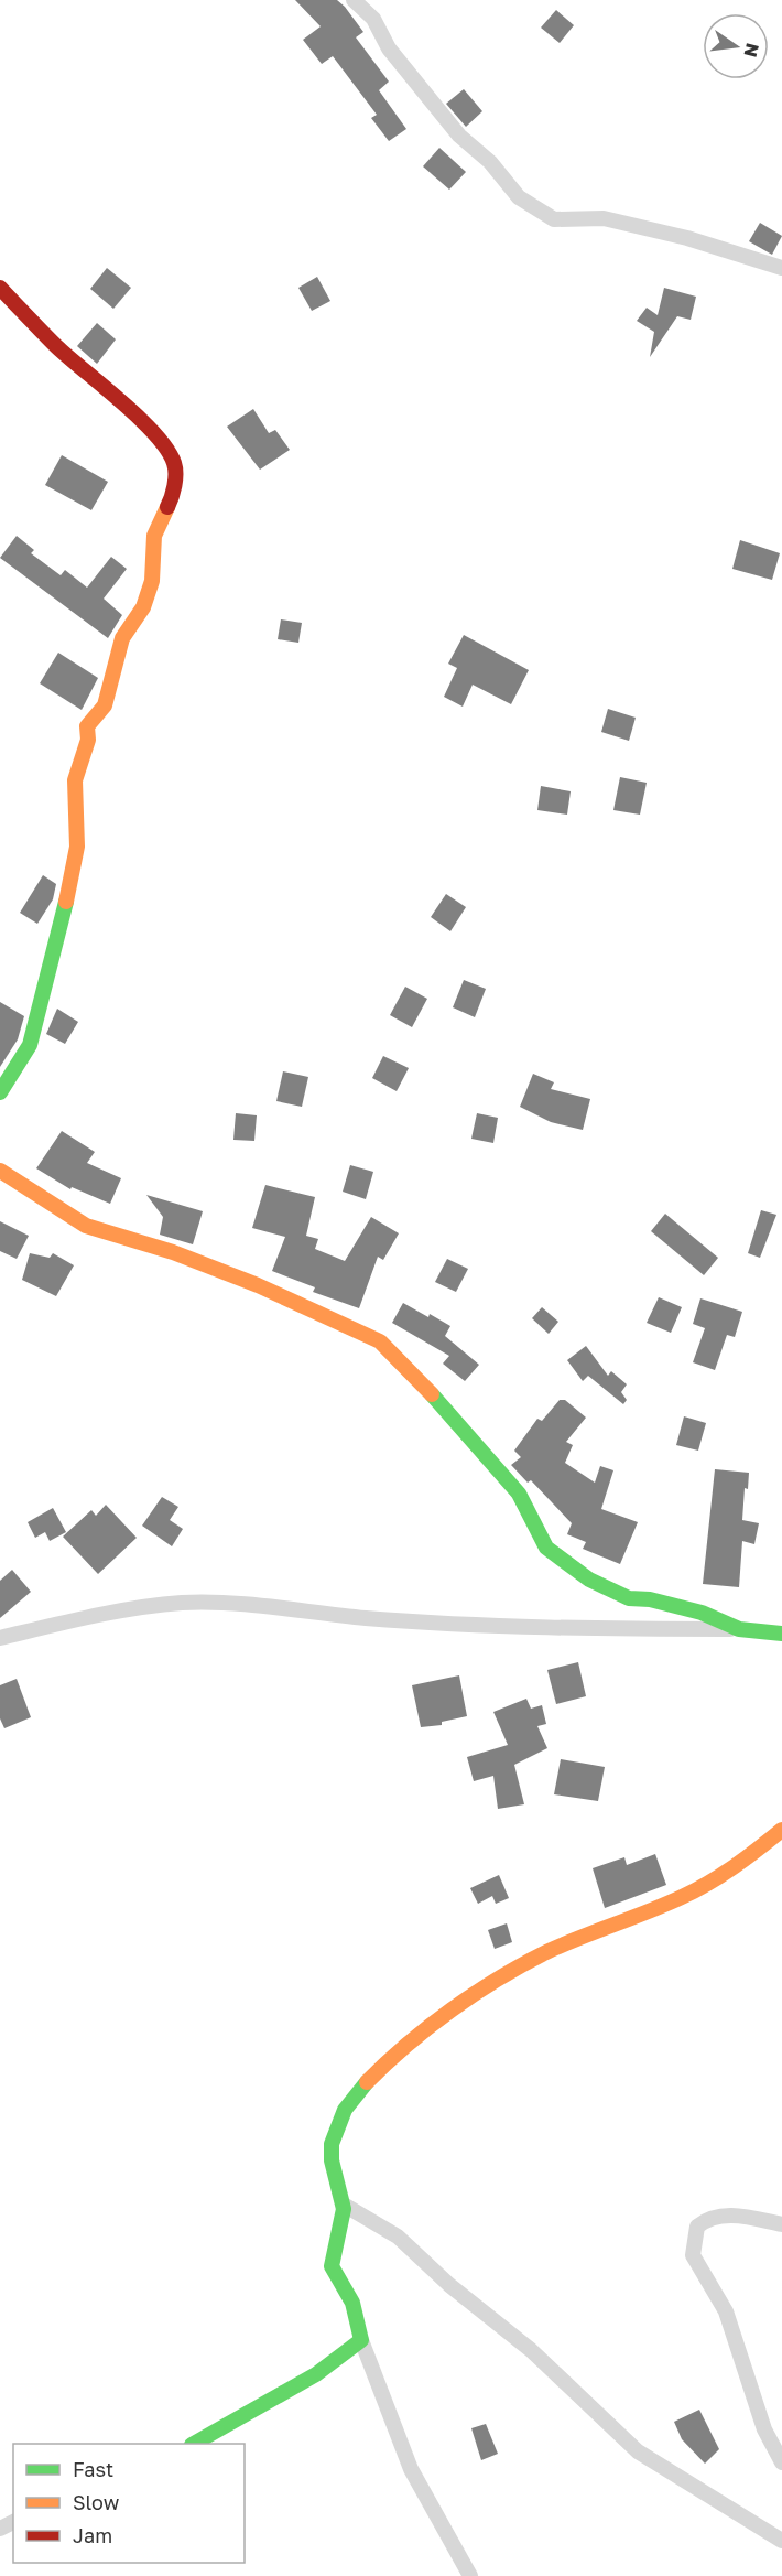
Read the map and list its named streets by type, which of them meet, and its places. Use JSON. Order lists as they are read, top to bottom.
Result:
{
  "legend": ["Fast", "Slow", "Jam"],
  "north": "right"
}
